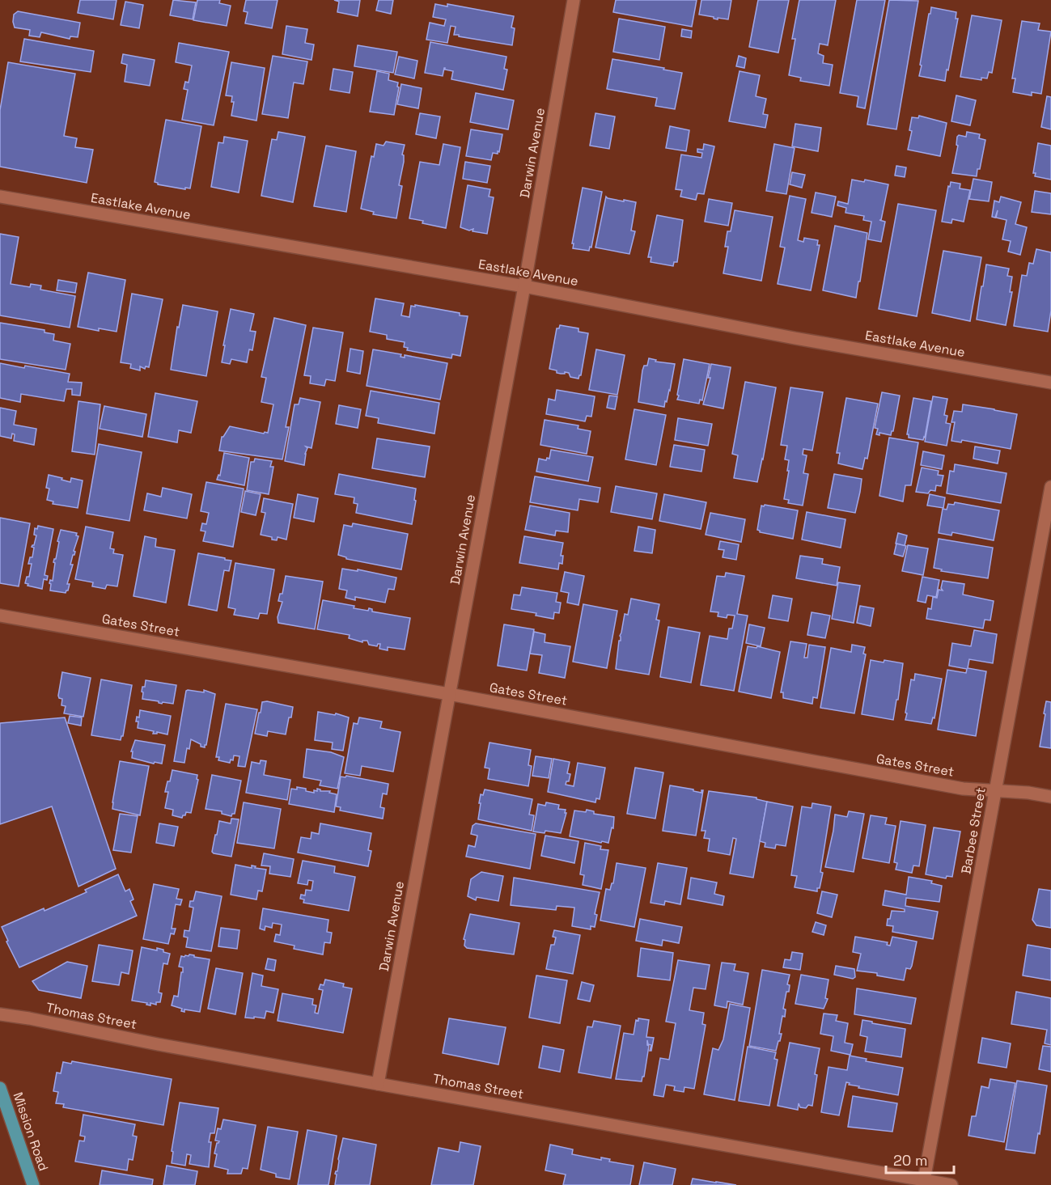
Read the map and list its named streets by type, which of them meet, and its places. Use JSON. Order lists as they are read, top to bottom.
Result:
{
  "streets": {
    "main road": ["Mission Road"],
    "street": [
      "Darwin Avenue",
      "Eastlake Avenue",
      "Gates Street",
      "Barbee Street",
      "Thomas Street"
    ]
  },
  "crossings": [
    ["Darwin Avenue", "Eastlake Avenue"],
    ["Darwin Avenue", "Gates Street"],
    ["Darwin Avenue", "Thomas Street"],
    ["Gates Street", "Barbee Street"],
    ["Barbee Street", "Thomas Street"]
  ],
  "scale_bar": "20 m"
}
